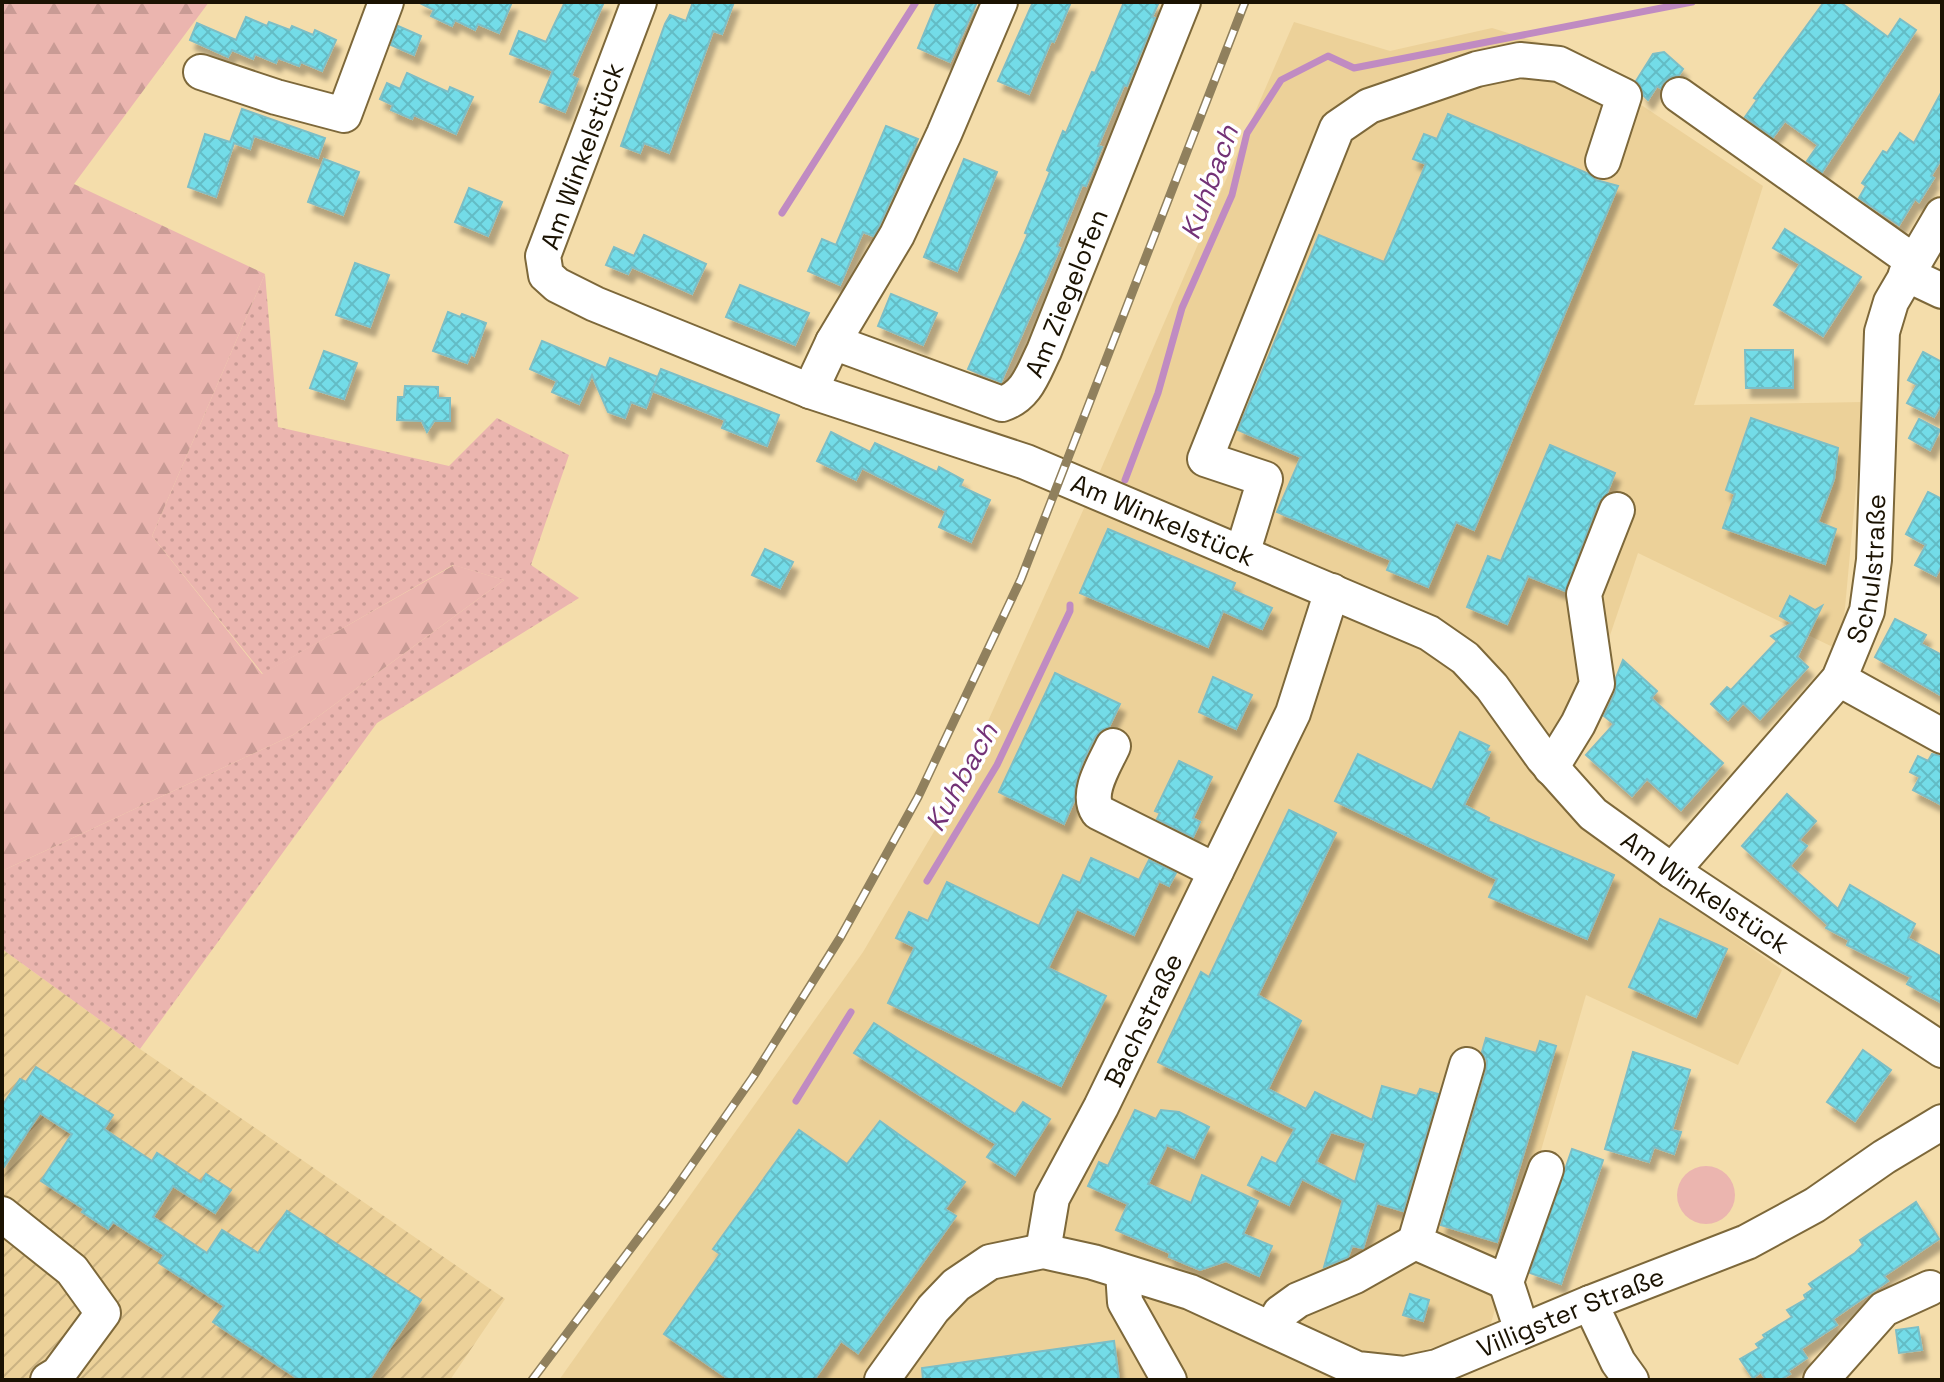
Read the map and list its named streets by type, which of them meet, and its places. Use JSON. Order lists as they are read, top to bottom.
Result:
{
  "streets": {
    "street": [
      "Am Winkelstück",
      "Am Ziegelofen",
      "Schulstraße",
      "Bachstraße",
      "Villigster Straße"
    ]
  },
  "crossings": [
    ["Am Winkelstück", "Schulstraße"],
    ["Am Winkelstück", "Bachstraße"],
    ["Bachstraße", "Villigster Straße"]
  ],
  "water": ["Kuhbach"]
}
